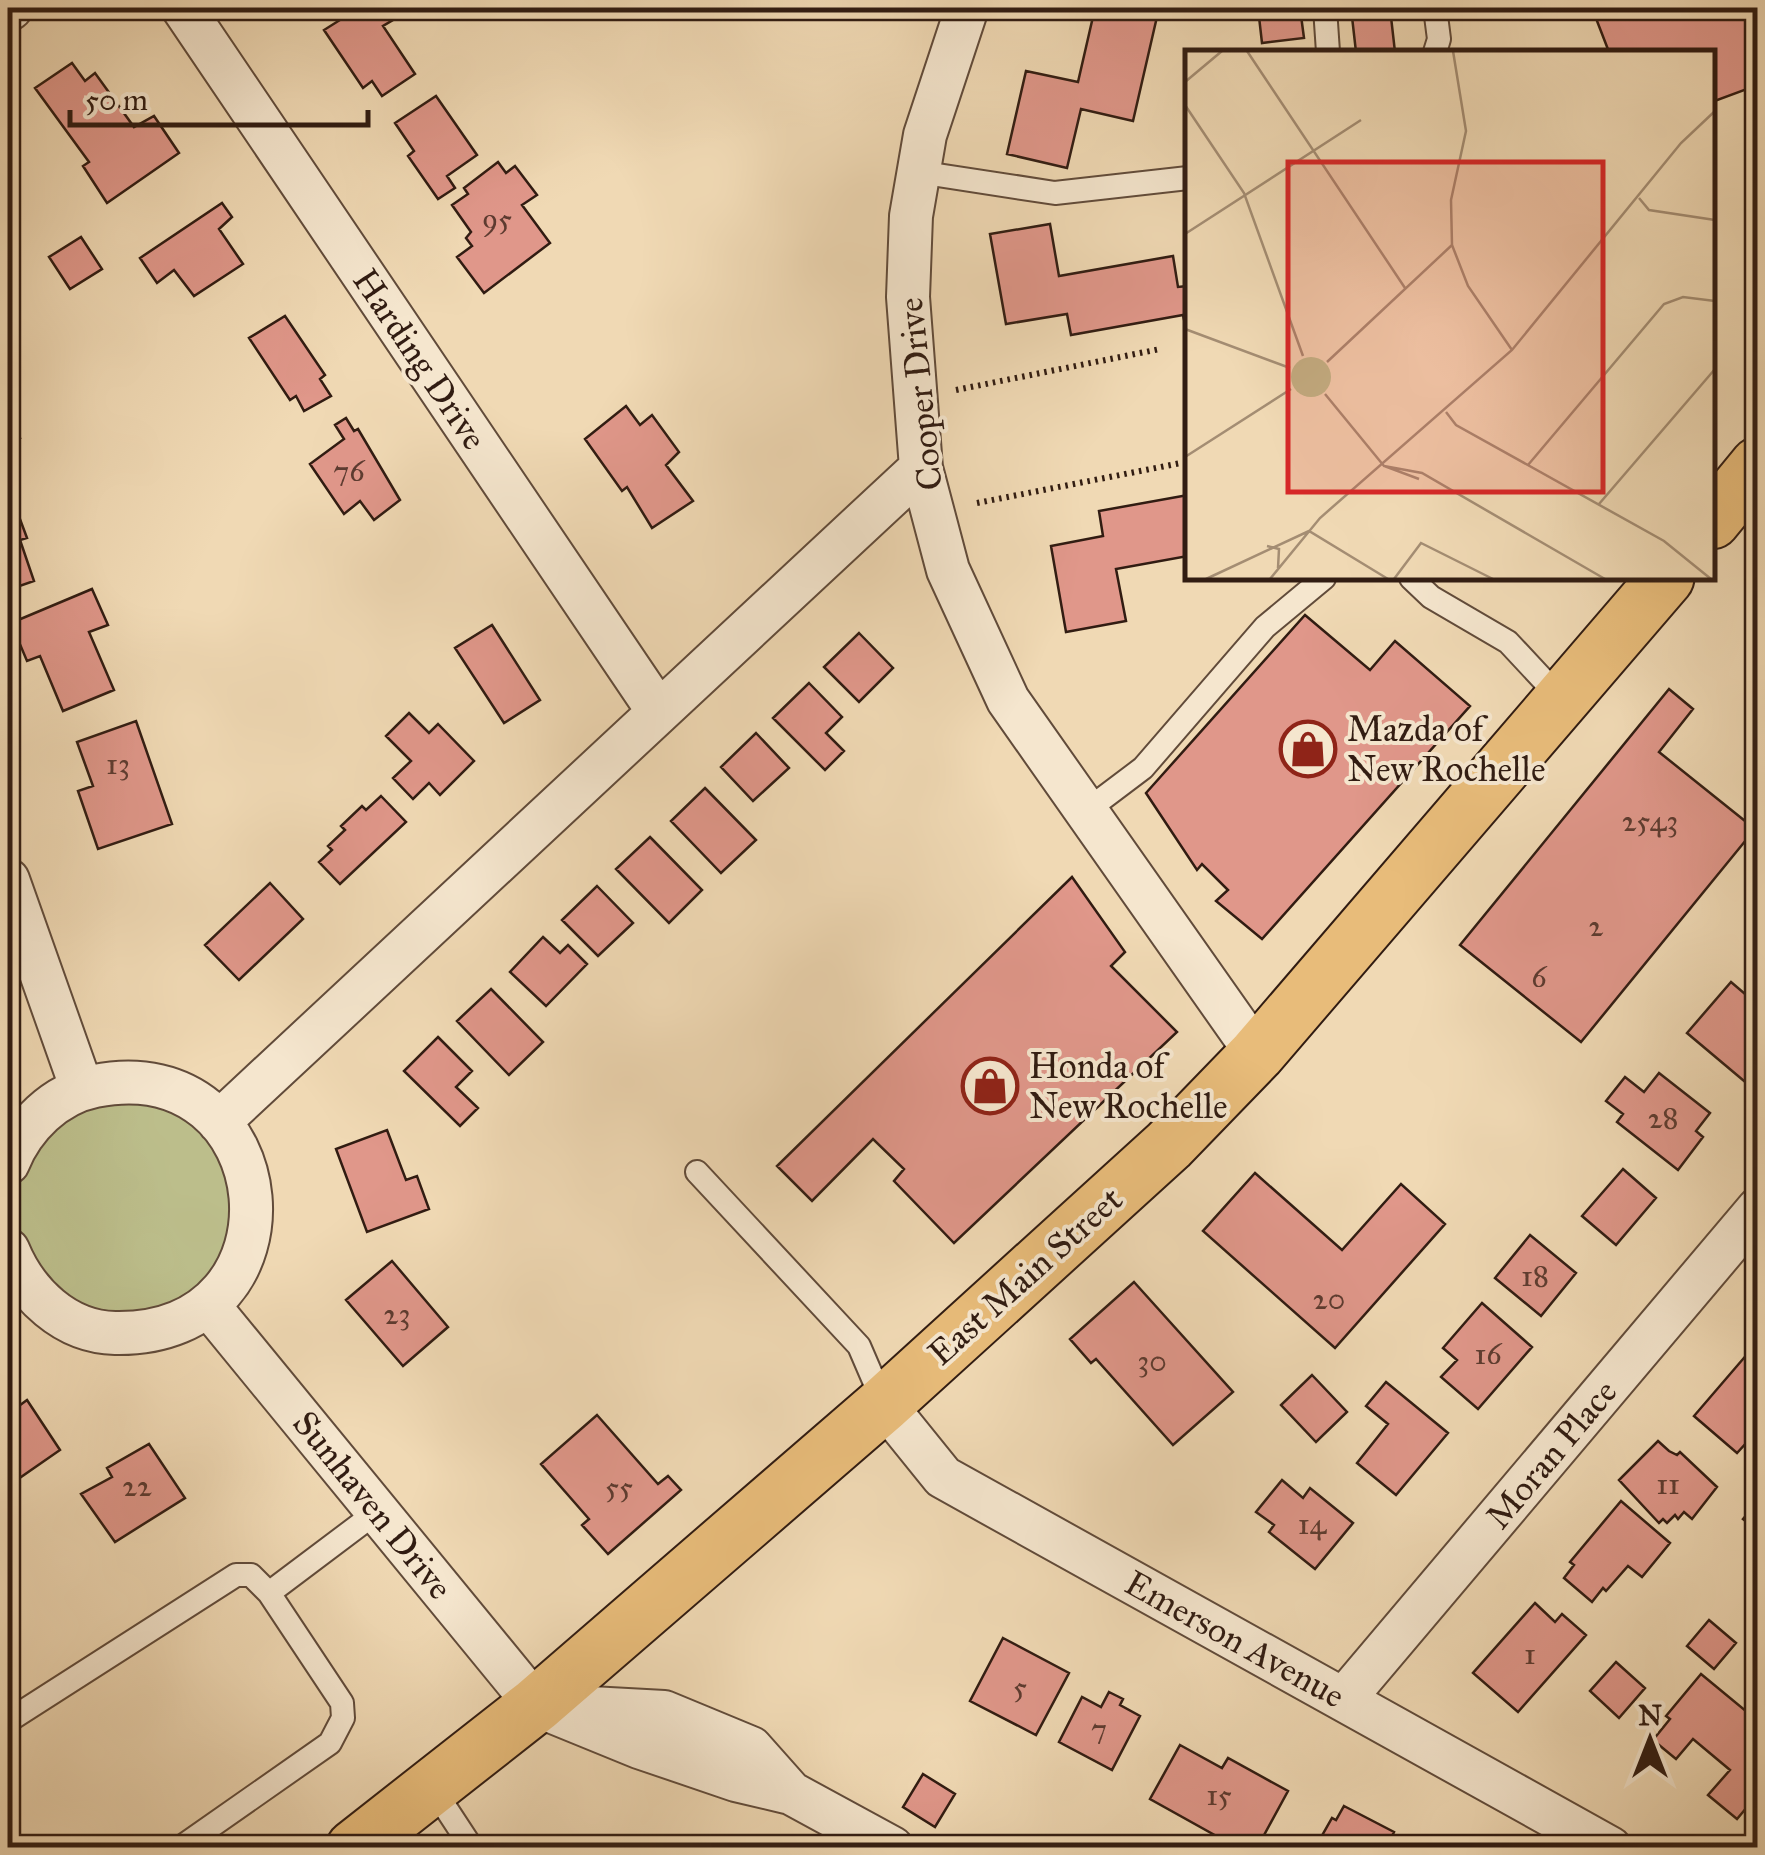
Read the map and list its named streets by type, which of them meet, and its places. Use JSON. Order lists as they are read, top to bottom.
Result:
{
  "streets": {
    "main road": ["East Main Street"],
    "street": [
      "Harding Drive",
      "Cooper Drive",
      "Moran Place",
      "Sunhaven Drive",
      "Emerson Avenue"
    ]
  },
  "crossings": [
    ["Cooper Drive", "East Main Street"],
    ["East Main Street", "Sunhaven Drive"],
    ["East Main Street", "Emerson Avenue"],
    ["Moran Place", "Emerson Avenue"]
  ],
  "places": {
    "shop": ["Mazda of New Rochelle", "Honda of New Rochelle"]
  },
  "house_numbers": [
    "95",
    "76",
    "13",
    "2543",
    "2",
    "6",
    "28",
    "18",
    "20",
    "23",
    "16",
    "30",
    "11",
    "22",
    "55",
    "14",
    "1",
    "5",
    "7",
    "15"
  ],
  "scale_bar": "50 m",
  "north": "top"
}
